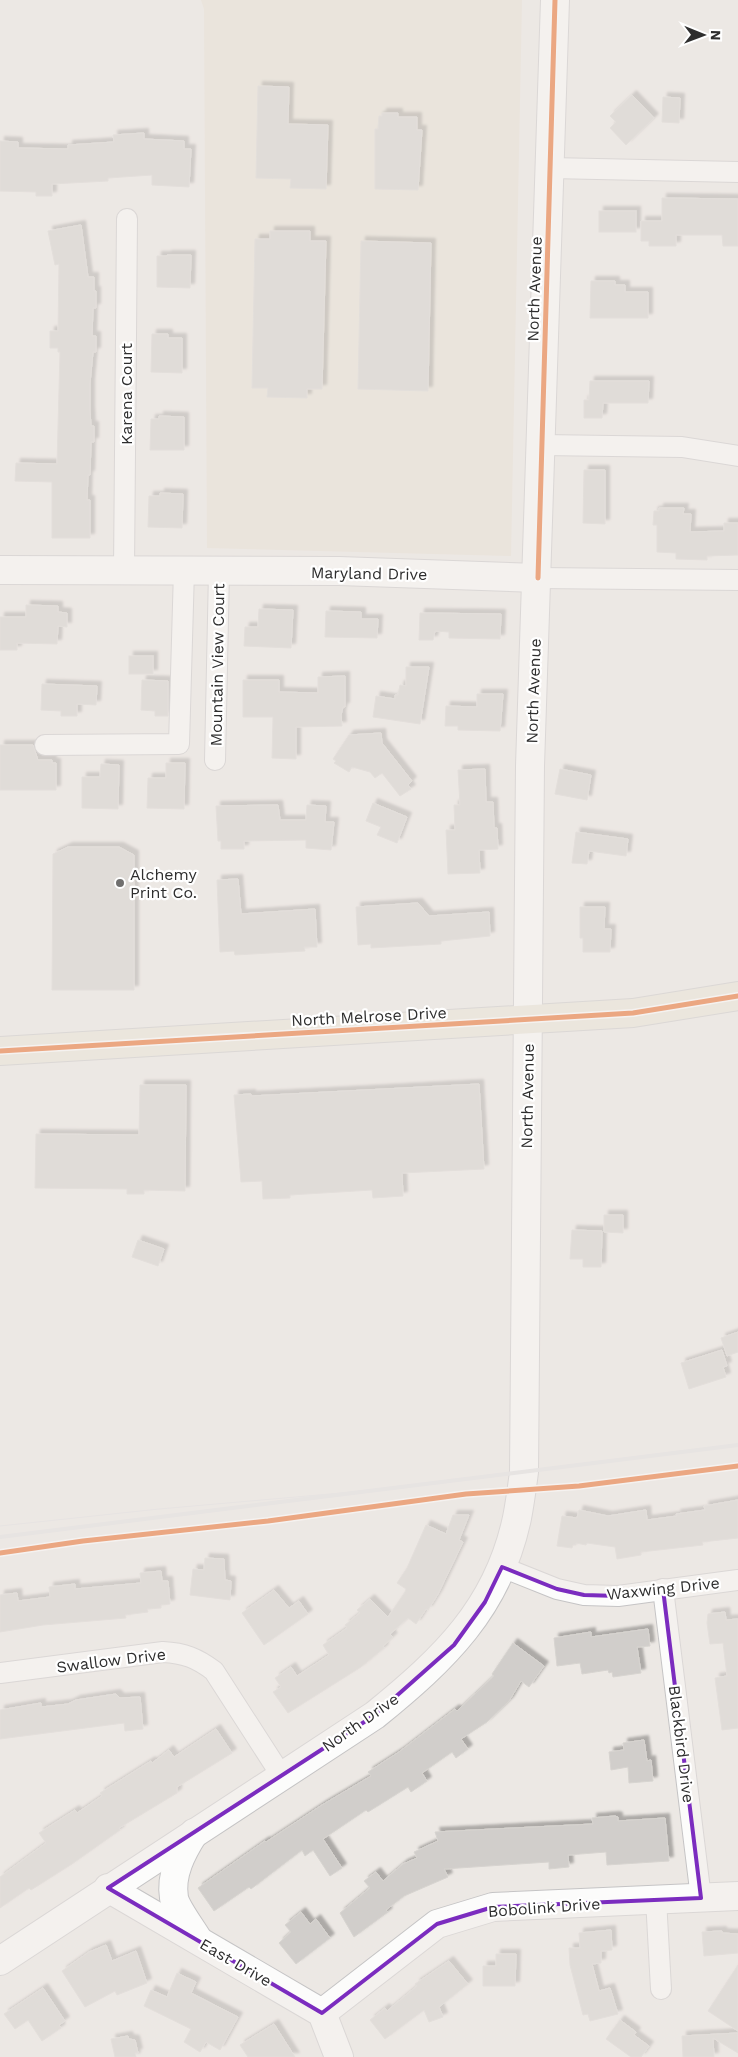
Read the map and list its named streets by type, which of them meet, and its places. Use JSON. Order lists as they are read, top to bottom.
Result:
{
  "streets": {
    "main road": [
      "North Avenue",
      "Maryland Drive",
      "North Melrose Drive",
      "North Drive",
      "Bobolink Drive",
      "East Drive"
    ],
    "street": [
      "Karena Court",
      "Mountain View Court",
      "Waxwing Drive",
      "Swallow Drive",
      "Blackbird Drive"
    ]
  },
  "crossings": [
    ["North Avenue", "Maryland Drive"],
    ["North Avenue", "North Melrose Drive"],
    ["North Avenue", "North Drive"],
    ["Karena Court", "Maryland Drive"],
    ["Maryland Drive", "Mountain View Court"],
    ["Waxwing Drive", "North Drive"],
    ["Waxwing Drive", "Blackbird Drive"],
    ["Swallow Drive", "North Drive"],
    ["North Drive", "East Drive"],
    ["Blackbird Drive", "Bobolink Drive"],
    ["Bobolink Drive", "East Drive"]
  ],
  "places": ["Alchemy Print Co."],
  "north": "right"
}
